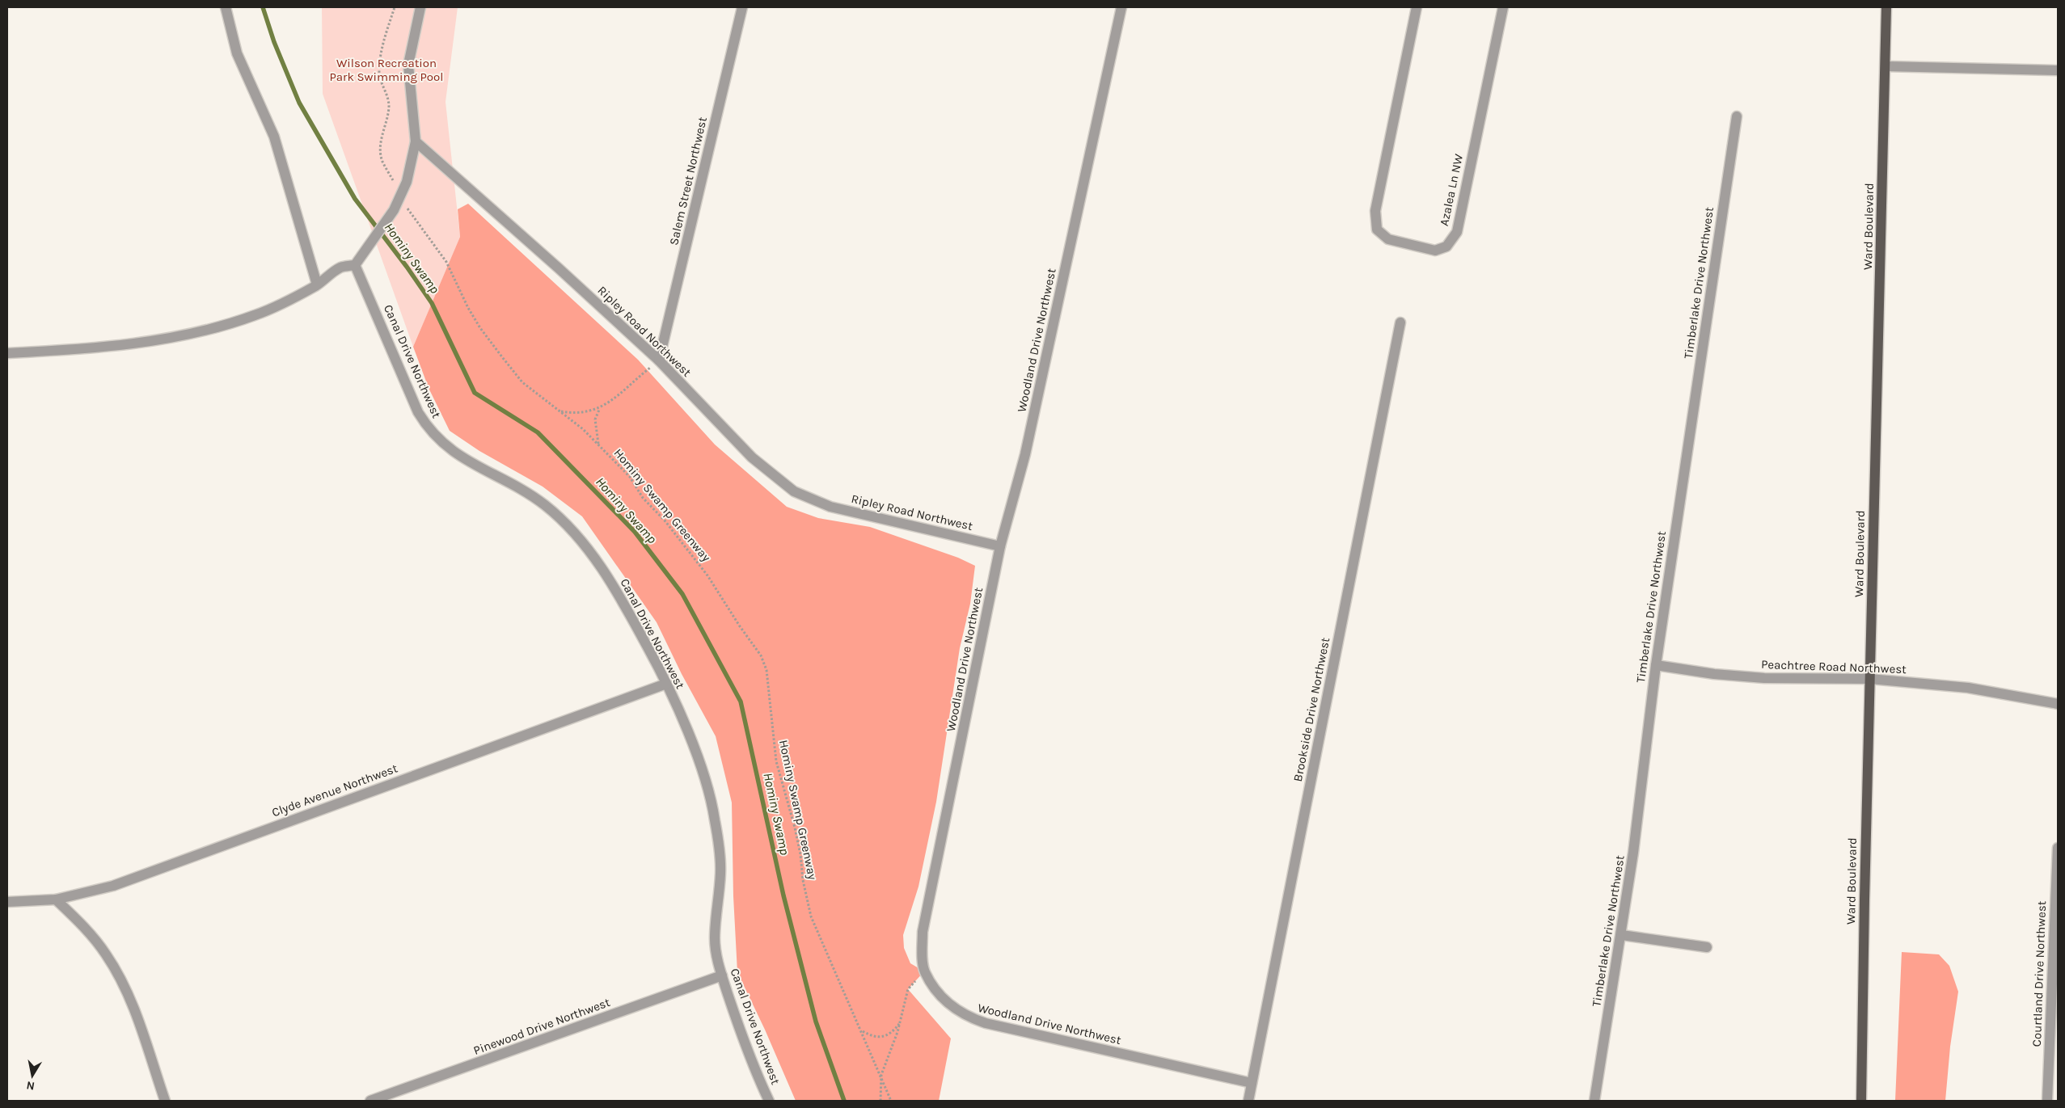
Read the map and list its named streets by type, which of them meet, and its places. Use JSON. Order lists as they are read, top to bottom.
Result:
{
  "streets": {
    "main road": ["Ward Boulevard"],
    "street": [
      "Salem Street Northwest",
      "Azalea Ln NW",
      "Timberlake Drive Northwest",
      "Ripley Road Northwest",
      "Woodland Drive Northwest",
      "Canal Drive Northwest",
      "Peachtree Road Northwest",
      "Brookside Drive Northwest",
      "Clyde Avenue Northwest",
      "Courtland Drive Northwest",
      "Pinewood Drive Northwest"
    ],
    "path": ["Hominy Swamp Greenway"]
  },
  "crossings": [
    ["Salem Street Northwest", "Ripley Road Northwest"],
    ["Ward Boulevard", "Peachtree Road Northwest"],
    ["Timberlake Drive Northwest", "Peachtree Road Northwest"],
    ["Ripley Road Northwest", "Woodland Drive Northwest"],
    ["Woodland Drive Northwest", "Hominy Swamp Greenway"],
    ["Woodland Drive Northwest", "Brookside Drive Northwest"],
    ["Canal Drive Northwest", "Clyde Avenue Northwest"],
    ["Canal Drive Northwest", "Pinewood Drive Northwest"]
  ],
  "water": ["Hominy Swamp"],
  "parks": ["Wilson Recreation Park Swimming Pool"],
  "north": "bottom"
}
